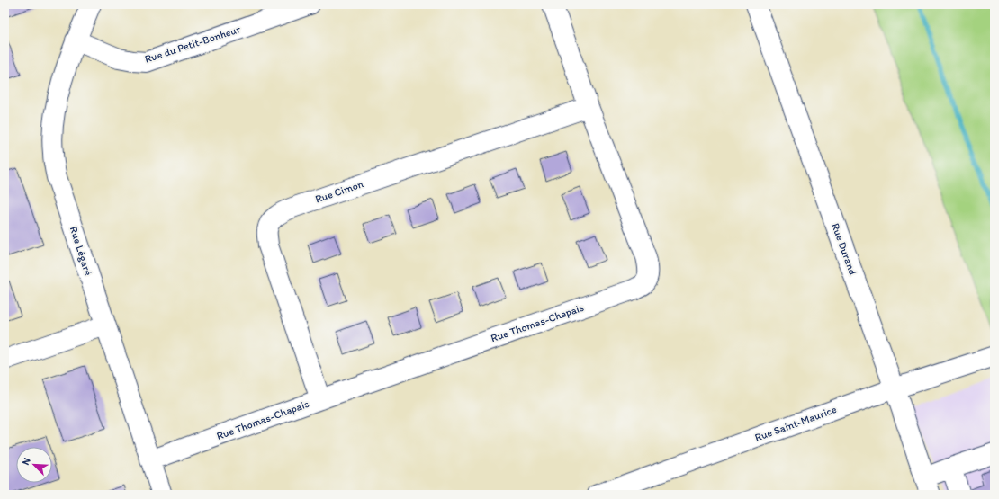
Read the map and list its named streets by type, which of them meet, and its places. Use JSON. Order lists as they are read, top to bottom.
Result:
{
  "streets": {
    "street": [
      "Rue du Petit-Bonheur",
      "Rue Cimon",
      "Rue Durand",
      "Rue Légaré",
      "Rue Thomas-Chapais",
      "Rue Saint-Maurice"
    ]
  },
  "crossings": [
    ["Rue du Petit-Bonheur", "Rue Légaré"],
    ["Rue Cimon", "Rue Thomas-Chapais"],
    ["Rue Durand", "Rue Saint-Maurice"],
    ["Rue Légaré", "Rue Thomas-Chapais"]
  ],
  "north": "top left"
}
